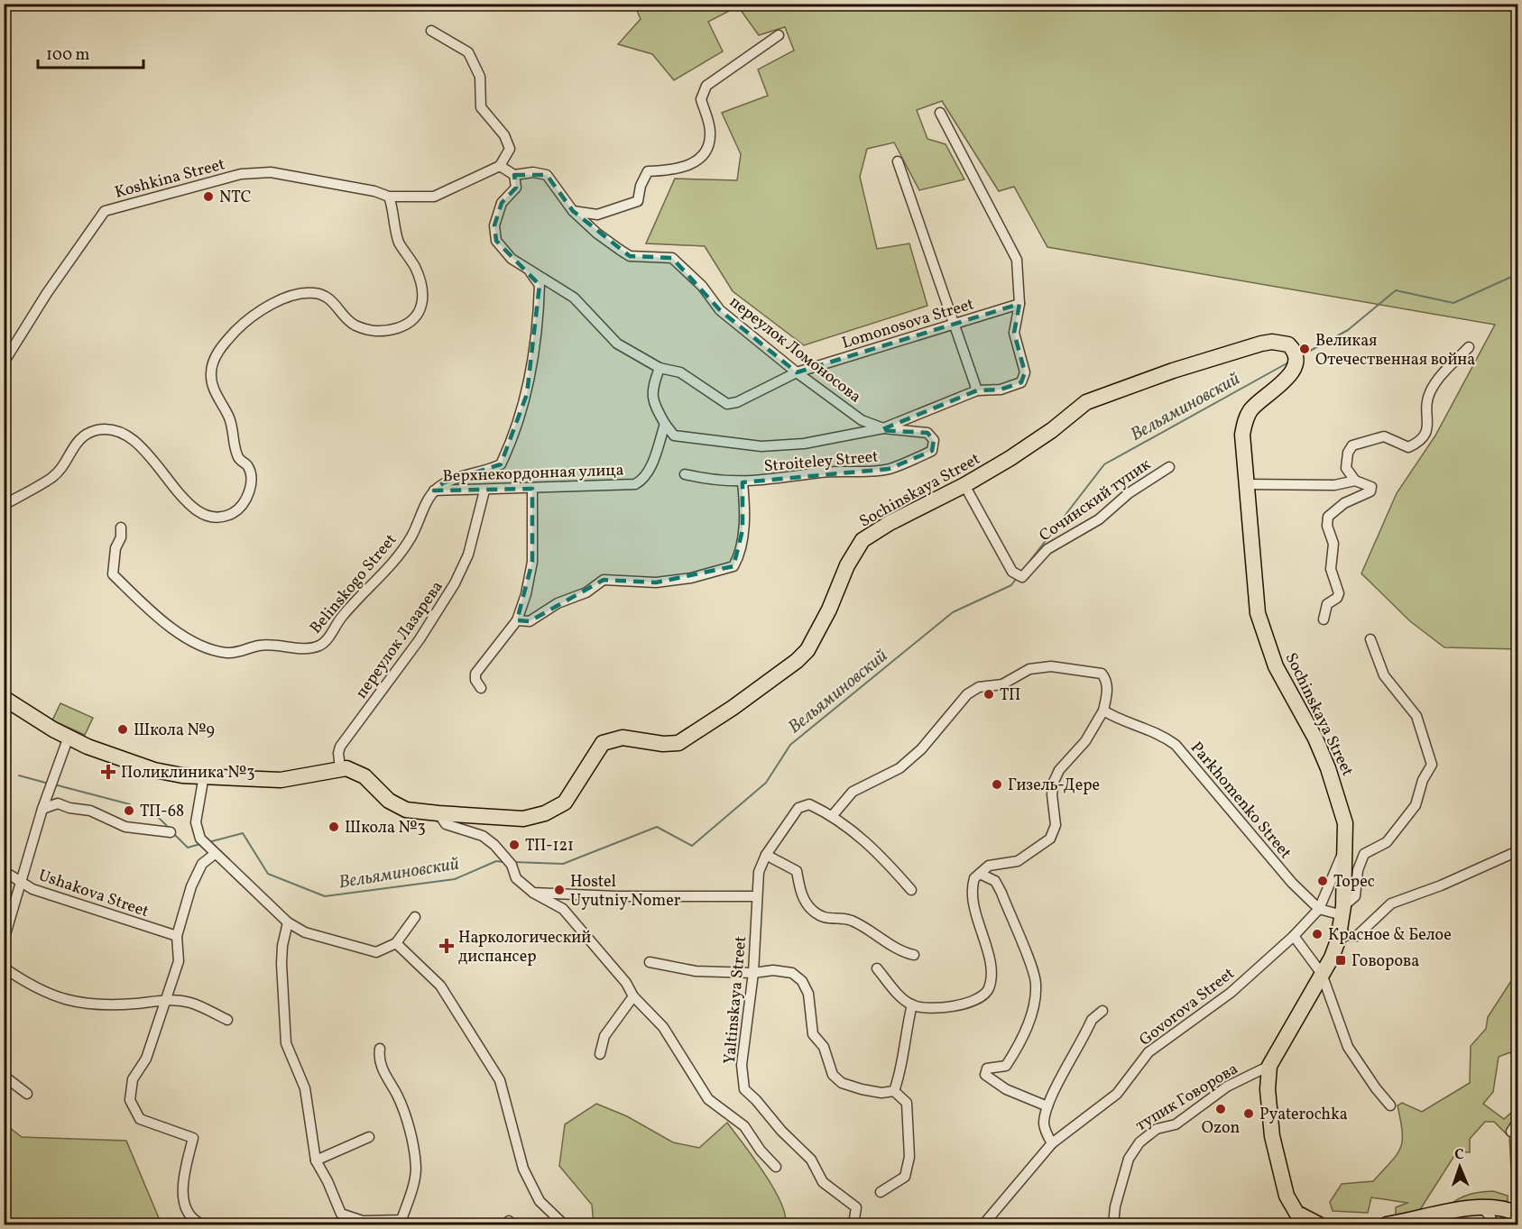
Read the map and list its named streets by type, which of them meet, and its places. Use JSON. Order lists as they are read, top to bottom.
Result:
{
  "streets": {
    "highway": ["Sochinskaya Street"],
    "street": [
      "Koshkina Street",
      "Lomonosova Street",
      "переулок Ломоносова",
      "Stroiteley Street",
      "Верхнекордонная улица",
      "Сочинский тупик",
      "Belinskogo Street",
      "переулок Лазарева",
      "Parkhomenko Street",
      "Ushakova Street",
      "Yaltinskaya Street",
      "Govorova Street",
      "тупик Говорова"
    ]
  },
  "crossings": [
    ["Lomonosova Street", "переулок Ломоносова"],
    ["переулок Ломоносова", "Stroiteley Street"],
    ["Верхнекордонная улица", "Belinskogo Street"],
    ["Верхнекордонная улица", "переулок Лазарева"],
    ["Sochinskaya Street", "Сочинский тупик"],
    ["Sochinskaya Street", "переулок Лазарева"],
    ["Sochinskaya Street", "Govorova Street"],
    ["Sochinskaya Street", "тупик Говорова"],
    ["Parkhomenko Street", "Govorova Street"]
  ],
  "water": ["Вельяминовский"],
  "places": {
    "other": [
      "NTC",
      "Великая Отечественная война",
      "ТП",
      "Школа №9",
      "Гизель-Дере",
      "ТП-68",
      "Школа №3",
      "ТП-121",
      "Торес",
      "Hostel Uyutniy Nomer",
      "Красное & Белое",
      "Ozon",
      "Pyaterochka"
    ],
    "health": ["Поликлиника №3", "Наркологический диспансер"],
    "transit": ["Говорова"]
  },
  "scale_bar": "100 m",
  "north": "top"
}
